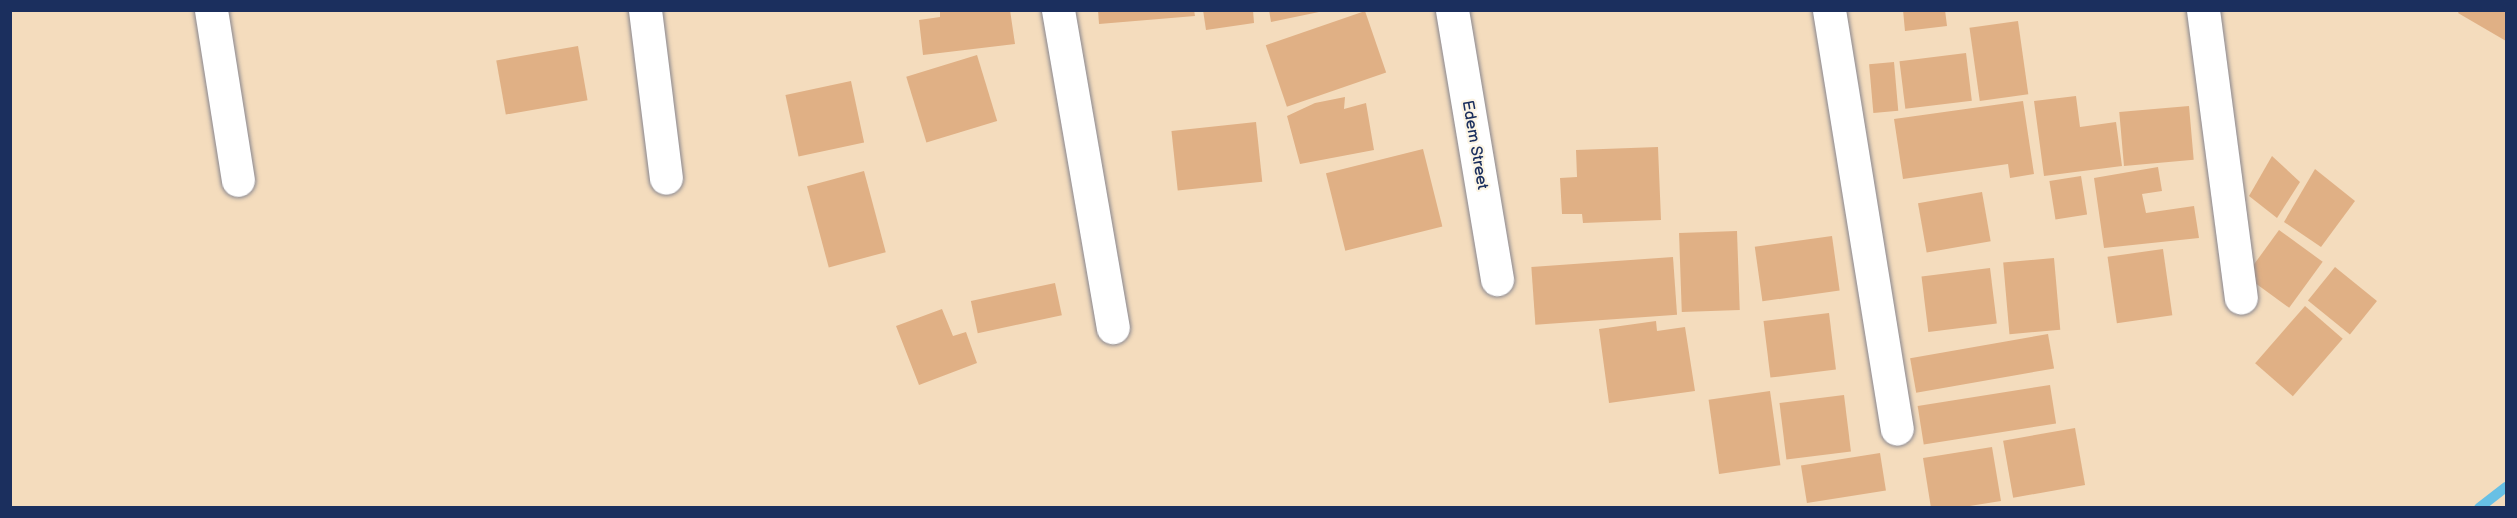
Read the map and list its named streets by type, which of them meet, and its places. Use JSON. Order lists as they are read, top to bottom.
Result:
{
  "streets": {
    "street": ["Edem Street"]
  }
}
